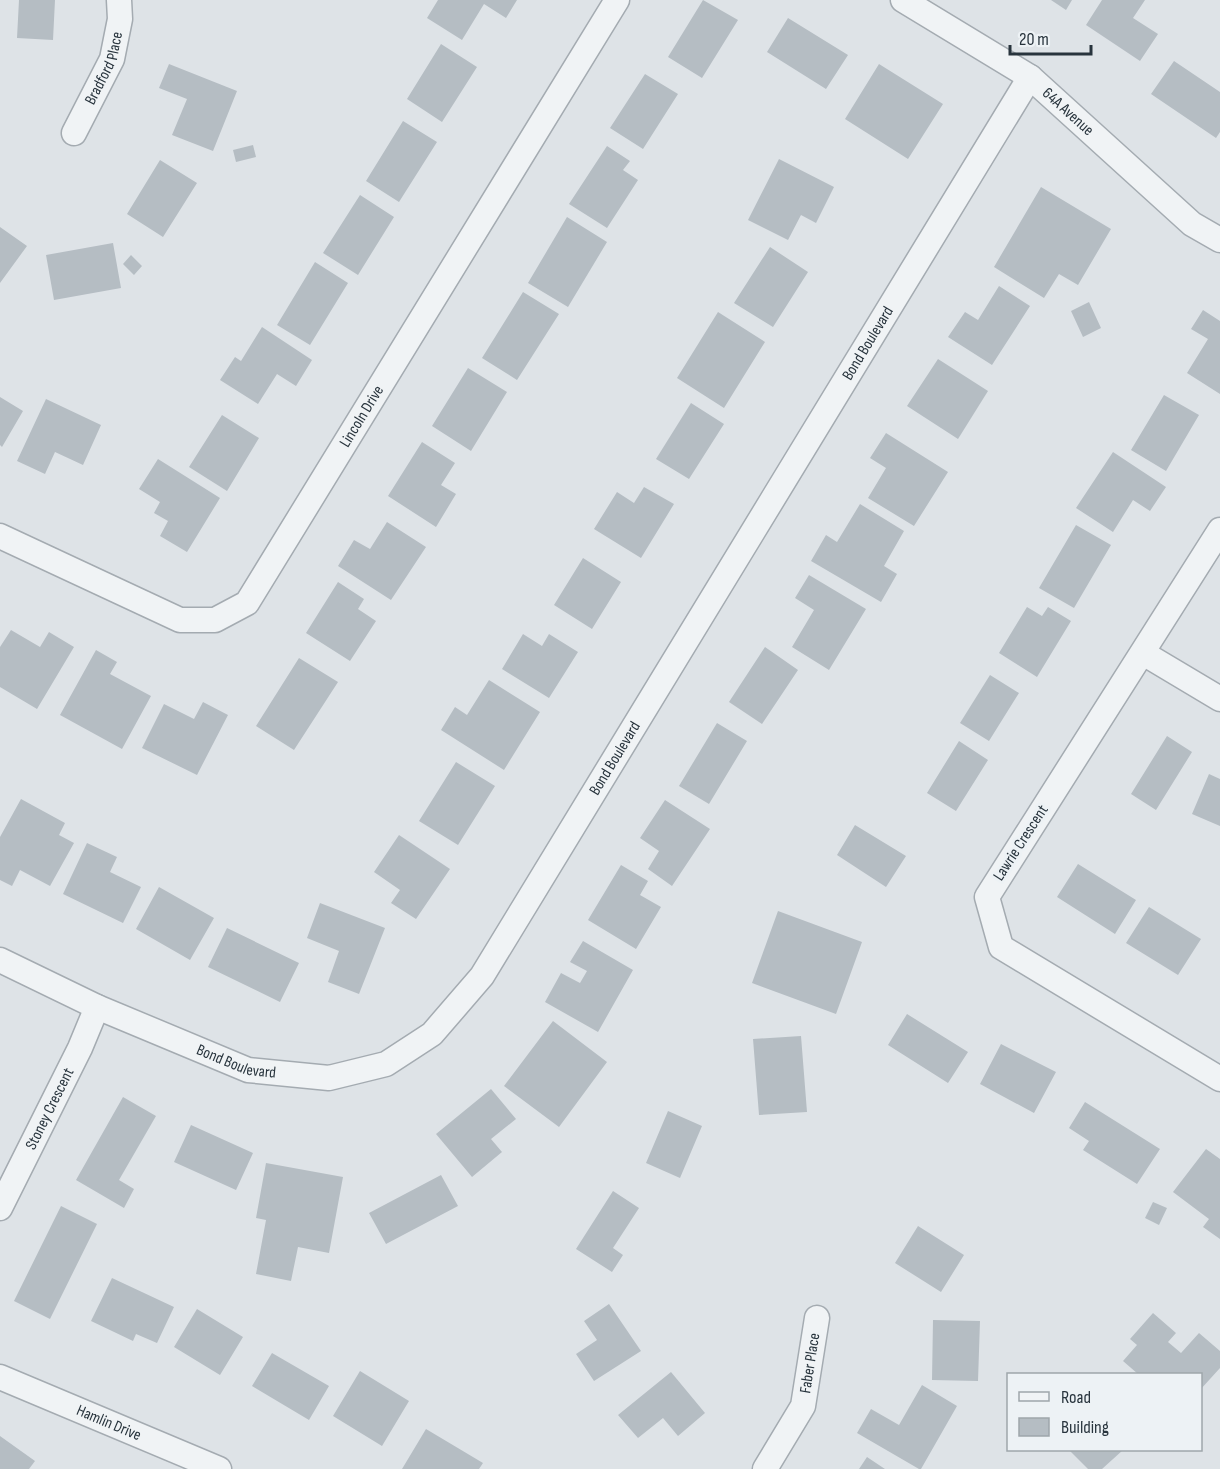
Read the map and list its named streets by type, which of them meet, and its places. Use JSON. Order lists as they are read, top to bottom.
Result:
{
  "streets": {
    "street": [
      "Bradford Place",
      "64A Avenue",
      "Bond Boulevard",
      "Lincoln Drive",
      "Lawrie Crescent",
      "Stoney Crescent",
      "Faber Place",
      "Hamlin Drive"
    ]
  },
  "crossings": [
    ["64A Avenue", "Bond Boulevard"],
    ["Bond Boulevard", "Stoney Crescent"]
  ],
  "legend": ["Road", "Building"],
  "scale_bar": "20 m"
}
